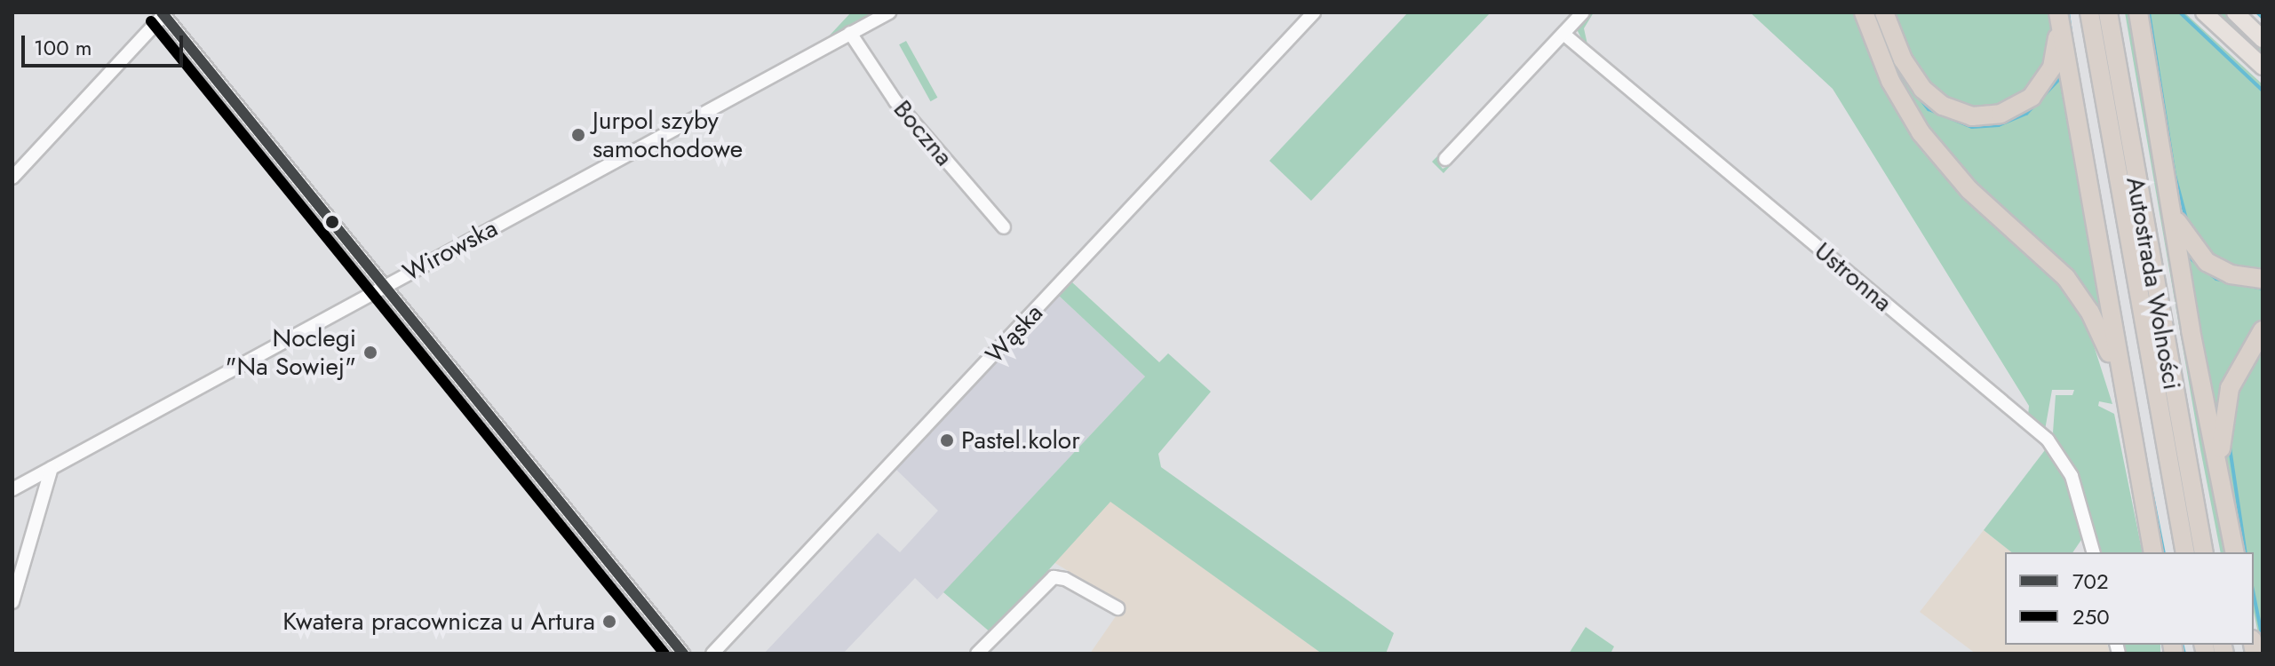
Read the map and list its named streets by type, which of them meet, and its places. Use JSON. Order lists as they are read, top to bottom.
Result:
{
  "streets": {
    "highway": ["Autostrada Wolności"],
    "street": [
      "Boczna",
      "Wirowska",
      "Ustronna",
      "Wąska"
    ]
  },
  "crossings": [
    ["Boczna", "Wirowska"]
  ],
  "places": [
    "Jurpol szyby samochodowe",
    "Noclegi \"Na Sowiej\"",
    "Pastel.kolor",
    "Kwatera pracownicza u Artura"
  ],
  "lines": ["transit line 702", "transit line 250"],
  "legend": ["702", "250"],
  "scale_bar": "100 m"
}
